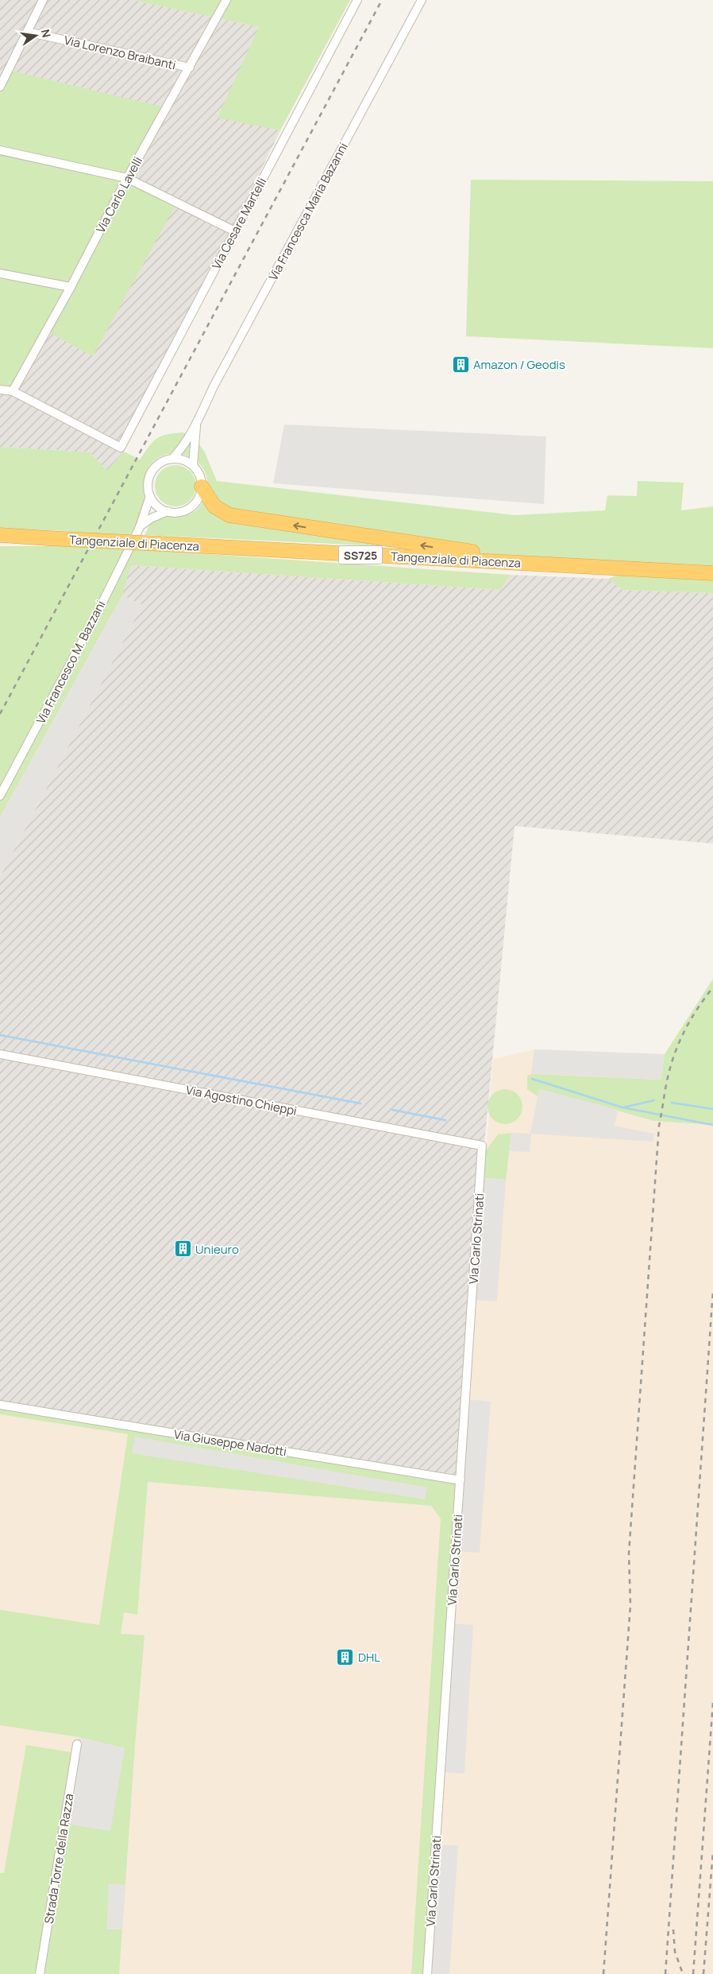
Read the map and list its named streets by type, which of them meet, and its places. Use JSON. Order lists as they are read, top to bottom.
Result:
{
  "streets": {
    "highway": ["Tangenziale di Piacenza", "SS725"],
    "street": [
      "Via Lorenzo Braibanti",
      "Via Carlo Lavelli",
      "Via Francesca Maria Bazanni",
      "Via Cesare Martelli",
      "Via Francesco M. Bazzani",
      "Via Agostino Chieppi",
      "Via Carlo Strinati",
      "Via Giuseppe Nadotti",
      "Strada Torre della Razza"
    ]
  },
  "crossings": [
    ["Via Lorenzo Braibanti", "Via Carlo Lavelli"],
    ["Via Carlo Lavelli", "Via Cesare Martelli"],
    ["Via Agostino Chieppi", "Via Carlo Strinati"],
    ["Via Carlo Strinati", "Via Giuseppe Nadotti"]
  ],
  "places": {
    "building": ["Amazon / Geodis", "Unieuro", "DHL"]
  },
  "north": "right"
}
